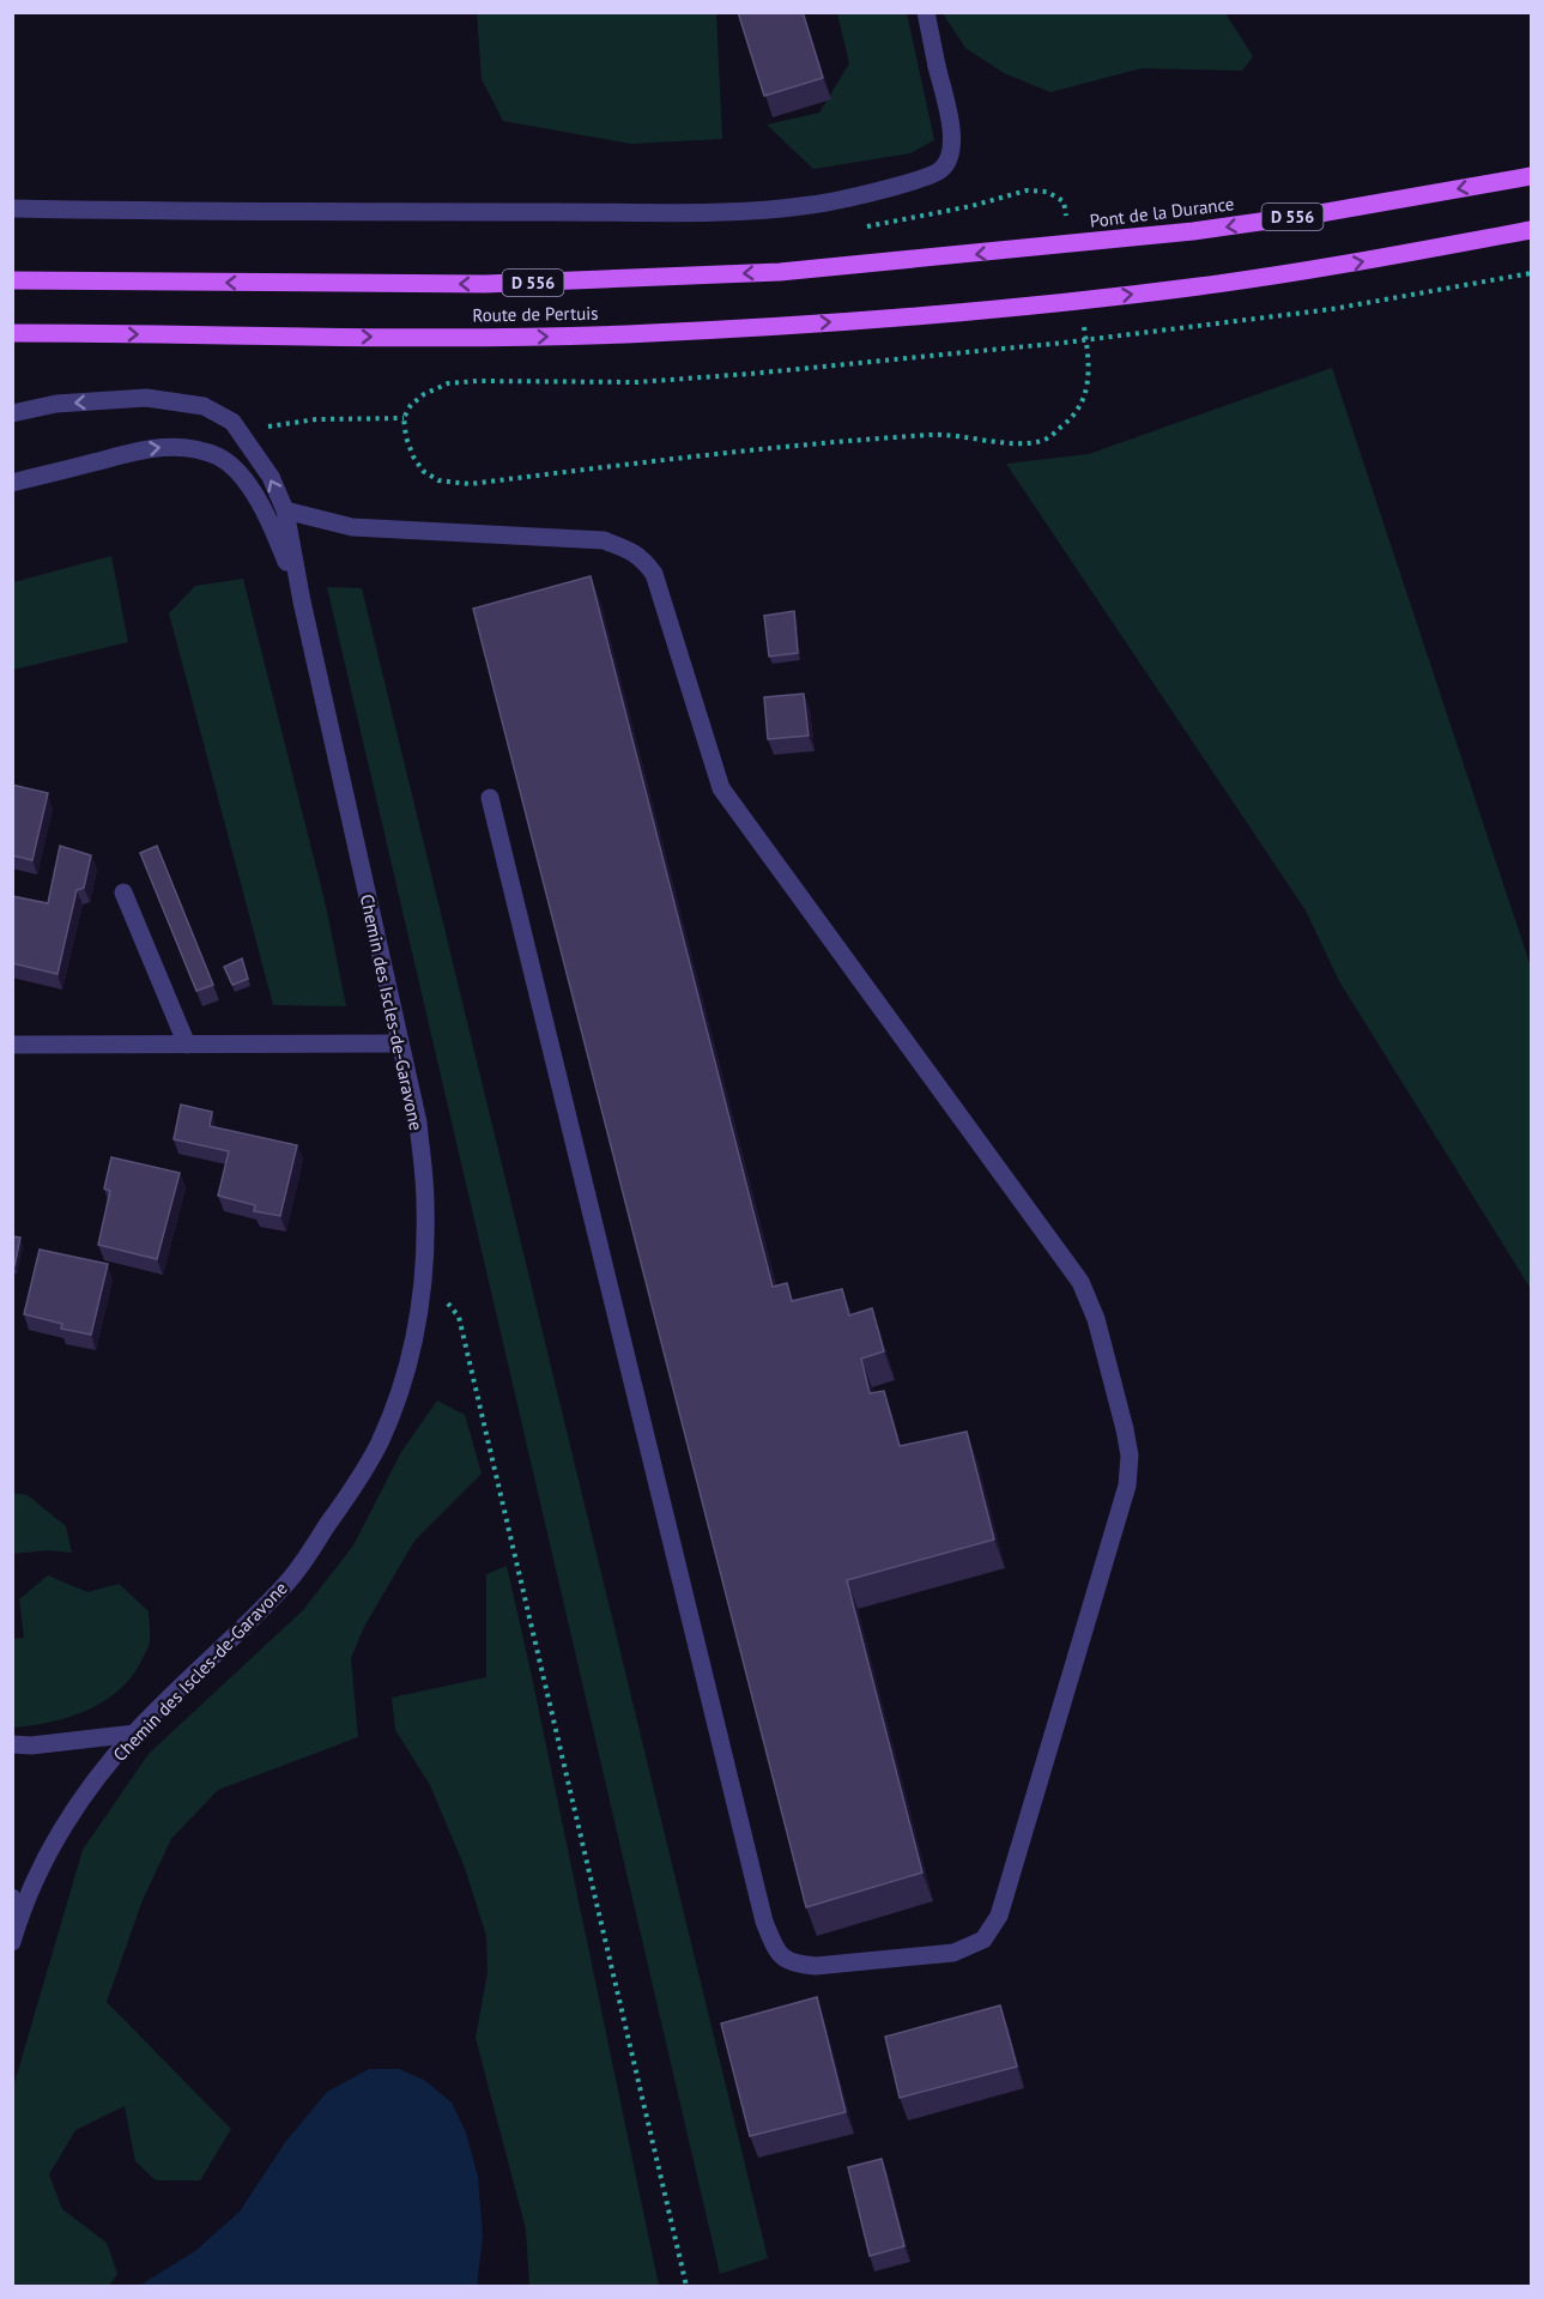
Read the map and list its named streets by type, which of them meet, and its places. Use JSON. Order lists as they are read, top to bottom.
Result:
{
  "streets": {
    "main road": ["Pont de la Durance", "D 556", "Route de Pertuis"],
    "street": ["Chemin des Iscles-de-Garavone"]
  },
  "crossings": [
    ["Pont de la Durance", "Route de Pertuis"]
  ],
  "one_way": ["Pont de la Durance"]
}
